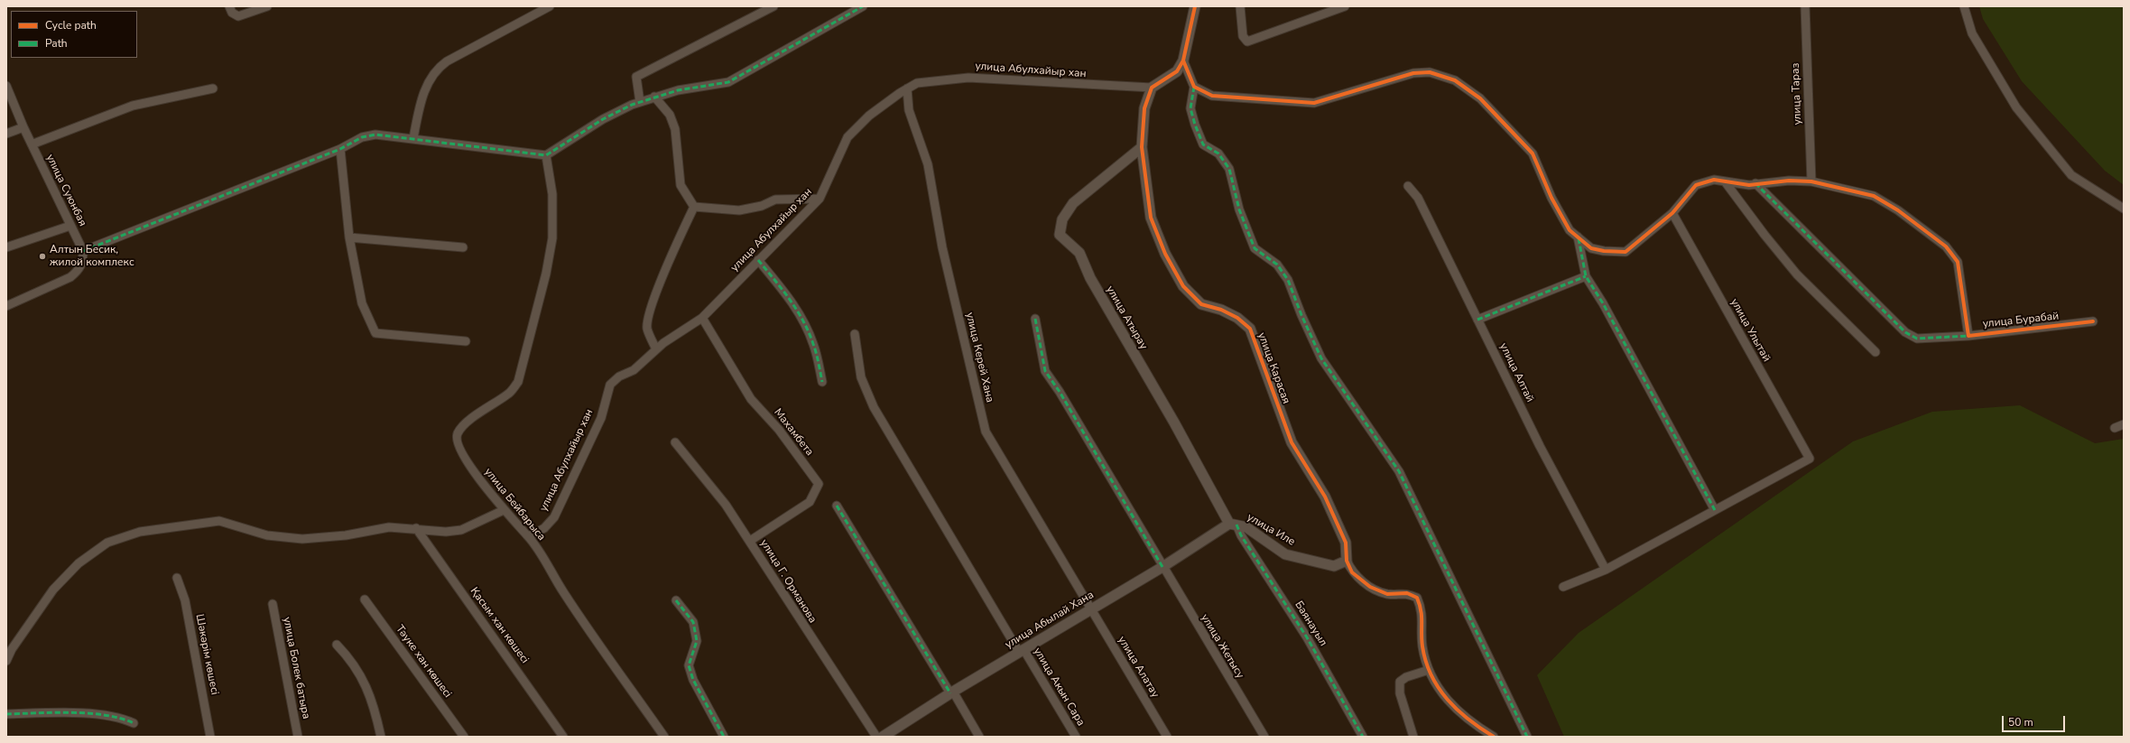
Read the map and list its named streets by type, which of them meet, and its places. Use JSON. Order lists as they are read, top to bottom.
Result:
{
  "streets": {
    "street": [
      "улица Абулхайыр хан",
      "улица Тараз",
      "улица Суюнбая",
      "улица Атырау",
      "улица Бурабай",
      "улица Улытай",
      "улица Керей Хана",
      "улица Карасая",
      "улица Алтай",
      "Махамбета",
      "улица Бейбарыса",
      "улица Иле",
      "улица Г. Орманова",
      "улица Абылай Хана",
      "Баянауыл",
      "Қасым хан көшесі",
      "улица Жетысу",
      "Шәкәрім көшесі",
      "Тәуке хан көшесі",
      "улица Алатау",
      "улица Болек батыра",
      "улица Акын Сара"
    ]
  },
  "crossings": [
    ["улица Абулхайыр хан", "улица Керей Хана"],
    ["улица Абулхайыр хан", "улица Карасая"],
    ["улица Абулхайыр хан", "Махамбета"],
    ["улица Абулхайыр хан", "улица Бейбарыса"],
    ["улица Тараз", "улица Бурабай"],
    ["улица Атырау", "улица Карасая"],
    ["улица Атырау", "улица Иле"],
    ["улица Атырау", "улица Абылай Хана"],
    ["улица Атырау", "Баянауыл"],
    ["улица Бурабай", "улица Улытай"],
    ["улица Керей Хана", "улица Абылай Хана"],
    ["улица Керей Хана", "улица Алатау"],
    ["улица Карасая", "улица Иле"],
    ["Махамбета", "улица Г. Орманова"],
    ["улица Иле", "улица Абылай Хана"],
    ["улица Иле", "Баянауыл"],
    ["улица Абылай Хана", "Баянауыл"],
    ["улица Абылай Хана", "улица Жетысу"],
    ["улица Абылай Хана", "улица Алатау"],
    ["улица Абылай Хана", "улица Акын Сара"]
  ],
  "places": ["Алтын Бесик, жилой комплекс"],
  "legend": ["Cycle path", "Path"],
  "scale_bar": "50 m"
}
